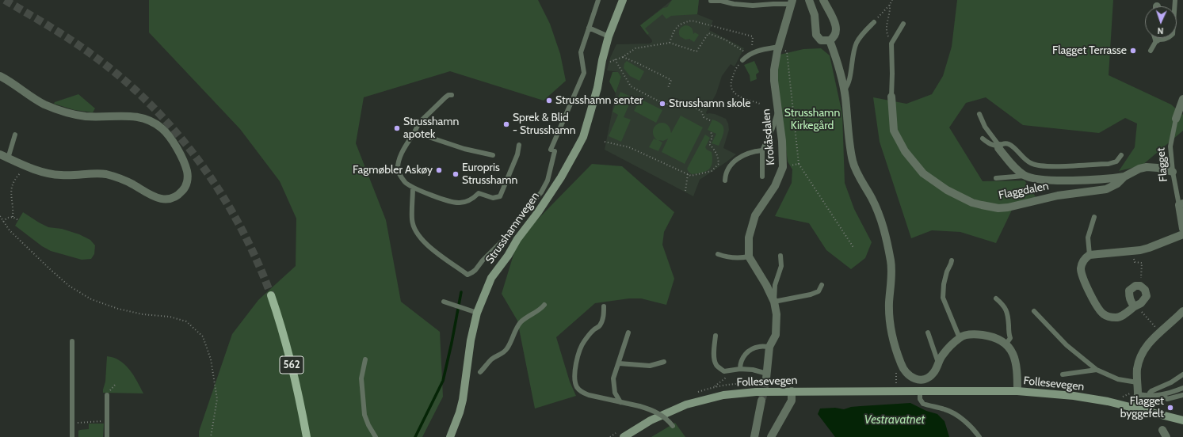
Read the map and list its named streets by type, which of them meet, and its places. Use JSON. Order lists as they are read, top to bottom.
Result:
{
  "streets": {
    "main road": ["Strusshamnvegen", "562", "Follesevegen"],
    "street": ["Krokåsdalen", "Flagget", "Flaggdalen"]
  },
  "crossings": [
    ["Flagget", "Flaggdalen"]
  ],
  "water": ["Vestravatnet"],
  "parks": ["Strusshamn Kirkegård"],
  "places": [
    "Flagget Terrasse",
    "Strusshamn senter",
    "Strusshamn skole",
    "Sprek & Blid - Strusshamn",
    "Strusshamn apotek",
    "Fagmøbler Askøy",
    "Europris Strusshamn",
    "Flagget byggefelt"
  ],
  "north": "bottom"
}
